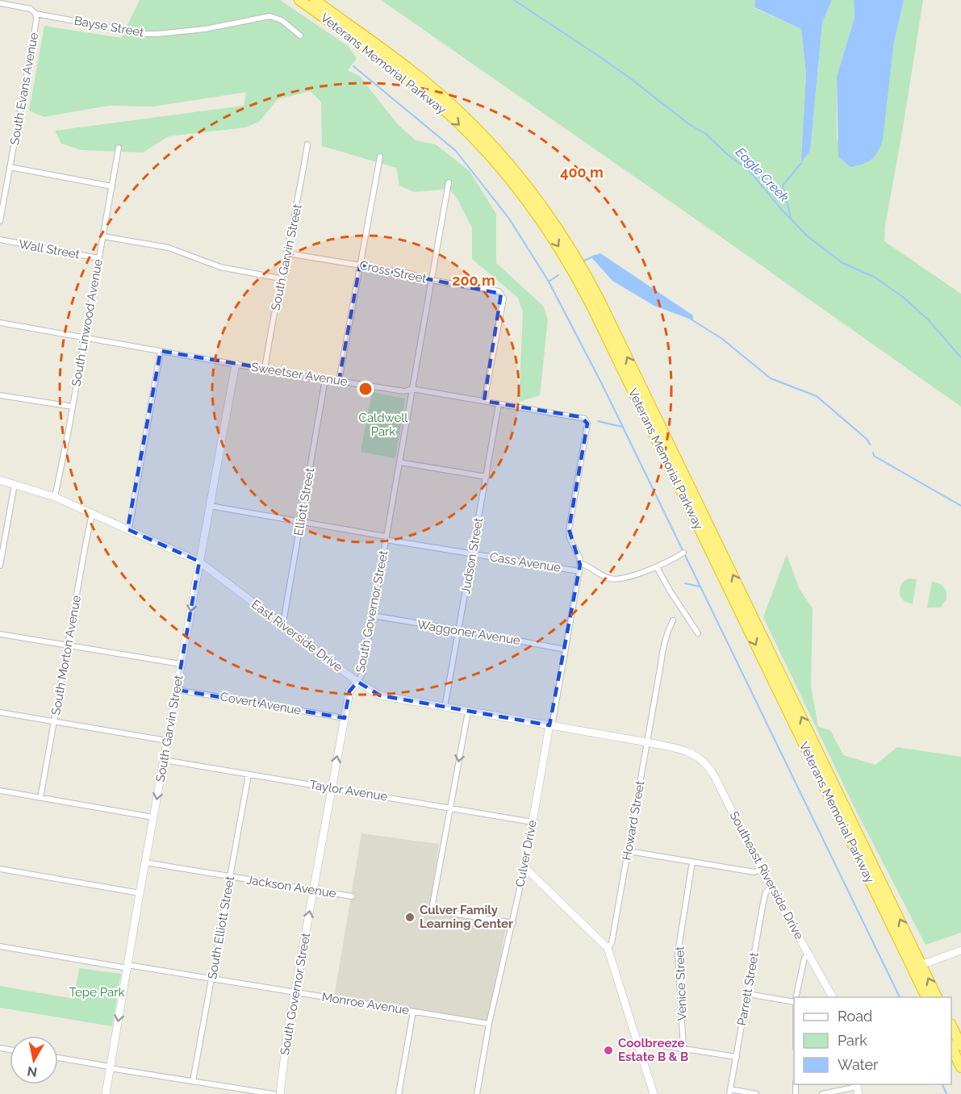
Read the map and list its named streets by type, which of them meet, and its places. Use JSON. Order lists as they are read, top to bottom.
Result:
{
  "streets": {
    "highway": ["Veterans Memorial Parkway"],
    "street": [
      "Bayse Street",
      "South Evans Avenue",
      "Wall Street",
      "South Garvin Street",
      "Cross Street",
      "South Linwood Avenue",
      "Sweetser Avenue",
      "Elliott Street",
      "Judson Street",
      "Cass Avenue",
      "South Governor Street",
      "Waggoner Avenue",
      "East Riverside Drive",
      "South Morton Avenue",
      "Covert Avenue",
      "Taylor Avenue",
      "Howard Street",
      "Culver Drive",
      "Southeast Riverside Drive",
      "Jackson Avenue",
      "South Elliott Street",
      "Venice Street",
      "Parrett Street",
      "Monroe Avenue"
    ]
  },
  "crossings": [
    ["Bayse Street", "South Evans Avenue"],
    ["Wall Street", "South Linwood Avenue"],
    ["South Garvin Street", "Cross Street"],
    ["South Garvin Street", "Sweetser Avenue"],
    ["South Garvin Street", "Cass Avenue"],
    ["South Garvin Street", "East Riverside Drive"],
    ["South Garvin Street", "Covert Avenue"],
    ["South Garvin Street", "Taylor Avenue"],
    ["South Garvin Street", "Jackson Avenue"],
    ["South Garvin Street", "Monroe Avenue"],
    ["Cross Street", "Sweetser Avenue"],
    ["Cross Street", "South Governor Street"],
    ["South Linwood Avenue", "Sweetser Avenue"],
    ["South Linwood Avenue", "East Riverside Drive"],
    ["Sweetser Avenue", "Elliott Street"],
    ["Sweetser Avenue", "Judson Street"],
    ["Sweetser Avenue", "South Governor Street"],
    ["Sweetser Avenue", "Culver Drive"],
    ["Elliott Street", "Cass Avenue"],
    ["Elliott Street", "East Riverside Drive"],
    ["Judson Street", "Cass Avenue"],
    ["Judson Street", "Waggoner Avenue"],
    ["Judson Street", "East Riverside Drive"],
    ["Cass Avenue", "South Governor Street"],
    ["Cass Avenue", "Culver Drive"],
    ["South Governor Street", "Waggoner Avenue"],
    ["South Governor Street", "East Riverside Drive"],
    ["South Governor Street", "Covert Avenue"],
    ["South Governor Street", "Taylor Avenue"],
    ["South Governor Street", "Jackson Avenue"],
    ["South Governor Street", "Monroe Avenue"],
    ["Waggoner Avenue", "Culver Drive"],
    ["East Riverside Drive", "South Morton Avenue"],
    ["East Riverside Drive", "Howard Street"],
    ["East Riverside Drive", "Culver Drive"],
    ["East Riverside Drive", "Southeast Riverside Drive"],
    ["Taylor Avenue", "Culver Drive"],
    ["Taylor Avenue", "South Elliott Street"],
    ["Culver Drive", "Monroe Avenue"],
    ["Southeast Riverside Drive", "Parrett Street"],
    ["Jackson Avenue", "South Elliott Street"],
    ["South Elliott Street", "Monroe Avenue"]
  ],
  "water": ["Eagle Creek"],
  "parks": ["Caldwell Park", "Tepe Park"],
  "places": ["Culver Family Learning Center", "Coolbreeze Estate B & B"],
  "legend": ["Road", "Park", "Water"],
  "north": "bottom",
  "rings": ["400 m", "200 m"]
}
